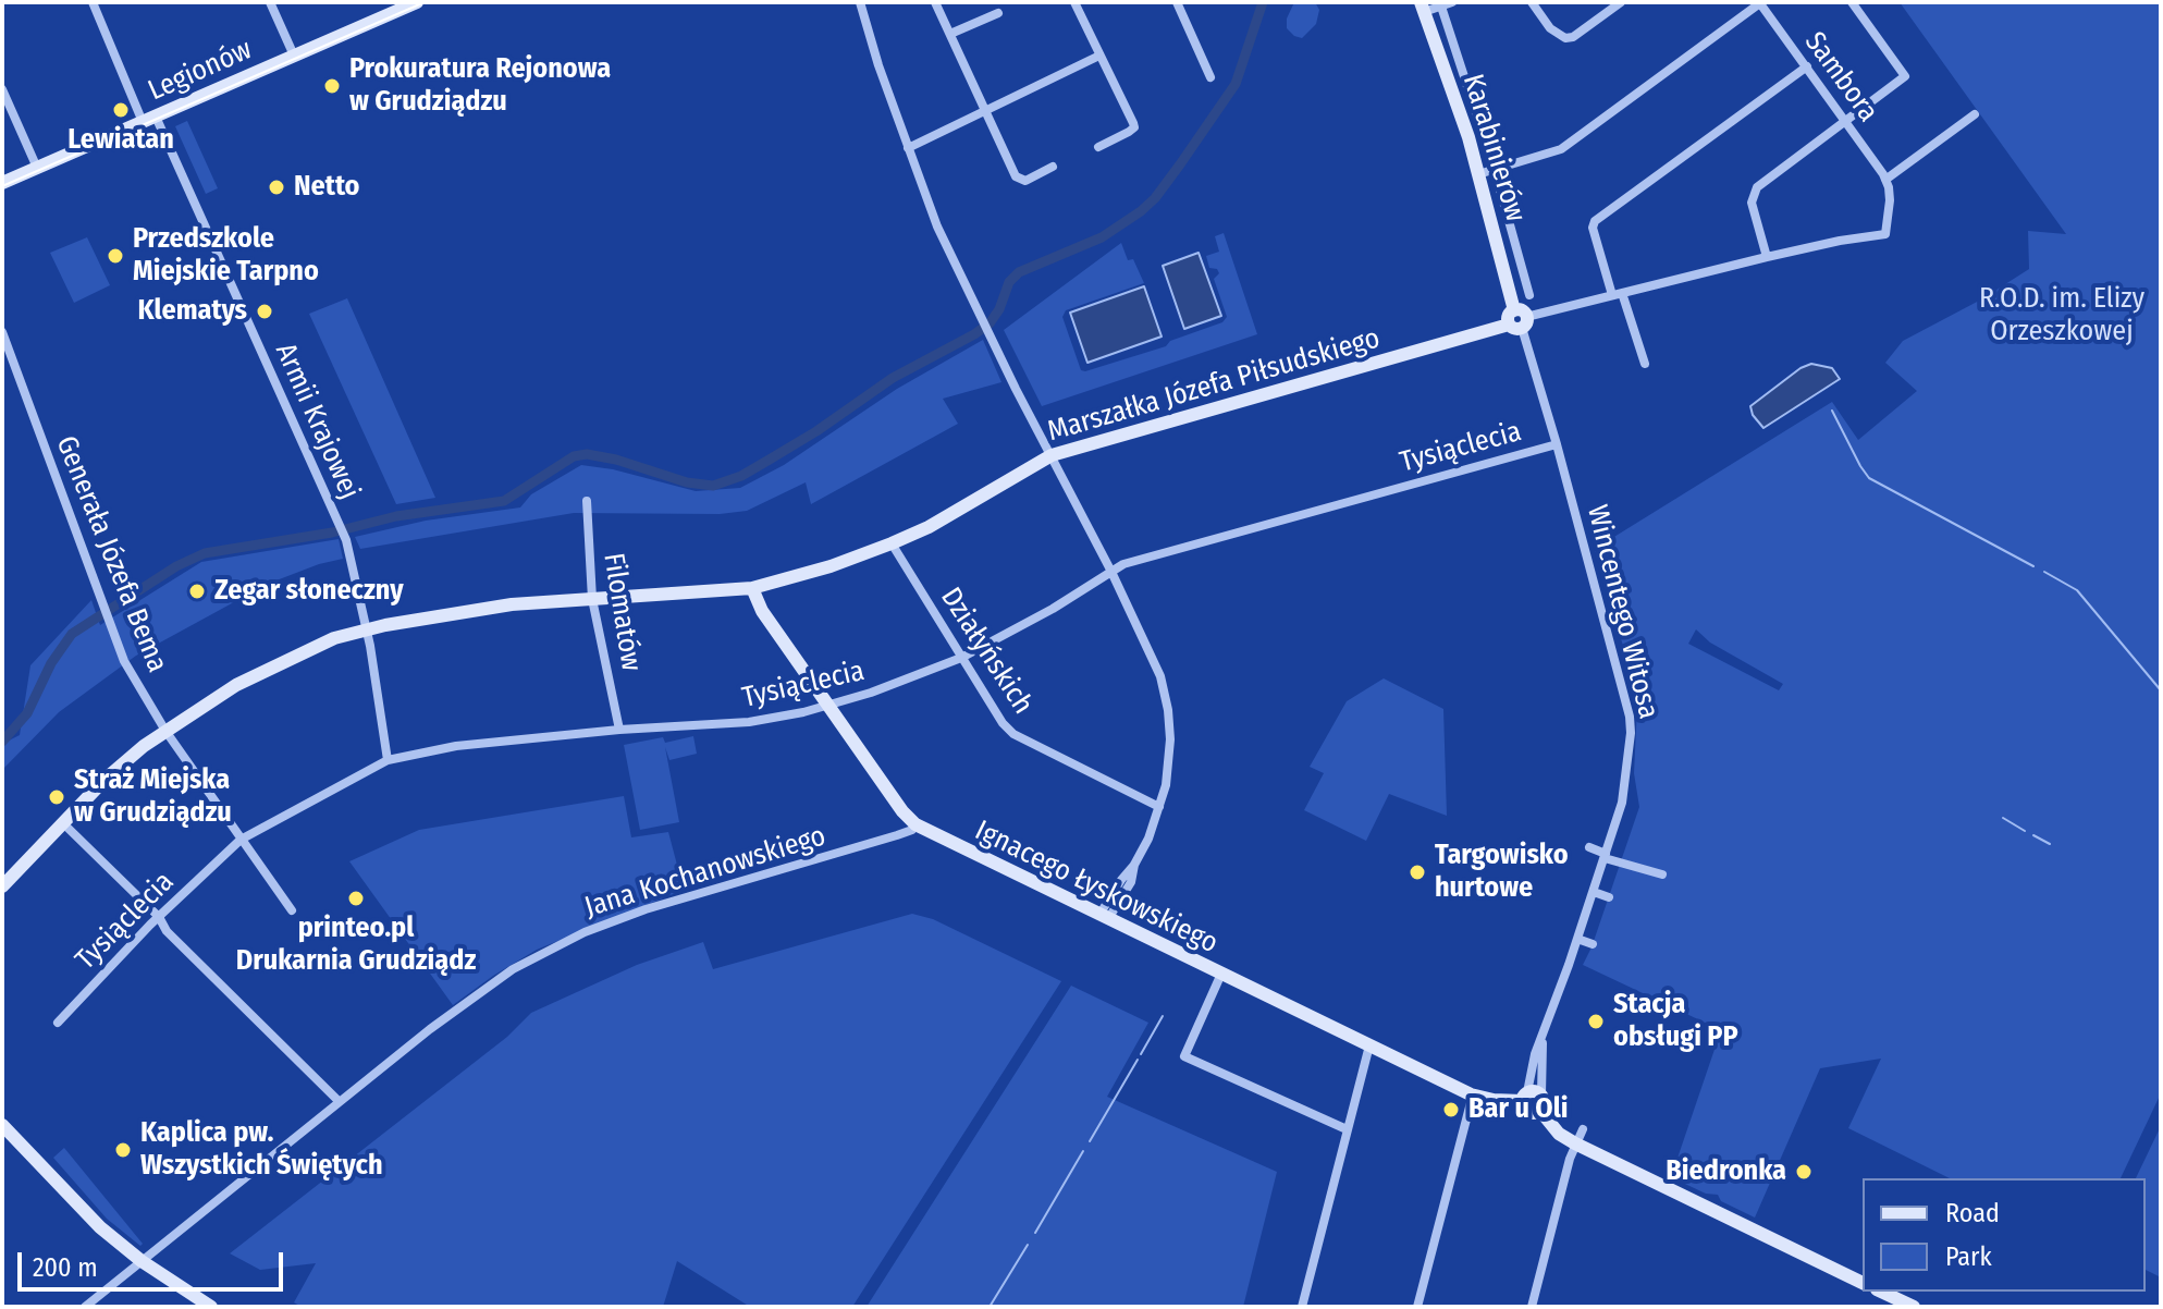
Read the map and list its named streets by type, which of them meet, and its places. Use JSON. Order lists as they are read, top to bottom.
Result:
{
  "streets": {
    "street": [
      "Legionów",
      "Sambora",
      "Karabinierów",
      "Marszałka Józefa Piłsudskiego",
      "Armii Krajowej",
      "Tysiąclecia",
      "Generała Józefa Bema",
      "Filomatów",
      "Wincentego Witosa",
      "Działyńskich",
      "Jana Kochanowskiego",
      "Ignacego Łyskowskiego"
    ]
  },
  "crossings": [
    ["Legionów", "Armii Krajowej"],
    ["Sambora", "Marszałka Józefa Piłsudskiego"],
    ["Karabinierów", "Marszałka Józefa Piłsudskiego"],
    ["Karabinierów", "Tysiąclecia"],
    ["Karabinierów", "Wincentego Witosa"],
    ["Marszałka Józefa Piłsudskiego", "Armii Krajowej"],
    ["Marszałka Józefa Piłsudskiego", "Generała Józefa Bema"],
    ["Marszałka Józefa Piłsudskiego", "Filomatów"],
    ["Marszałka Józefa Piłsudskiego", "Działyńskich"],
    ["Marszałka Józefa Piłsudskiego", "Ignacego Łyskowskiego"],
    ["Armii Krajowej", "Tysiąclecia"],
    ["Tysiąclecia", "Generała Józefa Bema"],
    ["Tysiąclecia", "Filomatów"],
    ["Tysiąclecia", "Wincentego Witosa"],
    ["Tysiąclecia", "Działyńskich"],
    ["Tysiąclecia", "Ignacego Łyskowskiego"],
    ["Wincentego Witosa", "Ignacego Łyskowskiego"],
    ["Jana Kochanowskiego", "Ignacego Łyskowskiego"]
  ],
  "parks": ["R.O.D. im. Elizy Orzeszkowej"],
  "places": [
    "Prokuratura Rejonowa w Grudziądzu",
    "Lewiatan",
    "Netto",
    "Przedszkole Miejskie Tarpno",
    "Klematys",
    "Zegar słoneczny",
    "Straż Miejska w Grudziądzu",
    "Targowisko hurtowe",
    "printeo.pl Drukarnia Grudziądz",
    "Stacja obsługi PP",
    "Bar u Oli",
    "Kaplica pw. Wszystkich Świętych",
    "Biedronka"
  ],
  "legend": ["Road", "Park"],
  "scale_bar": "200 m"
}
